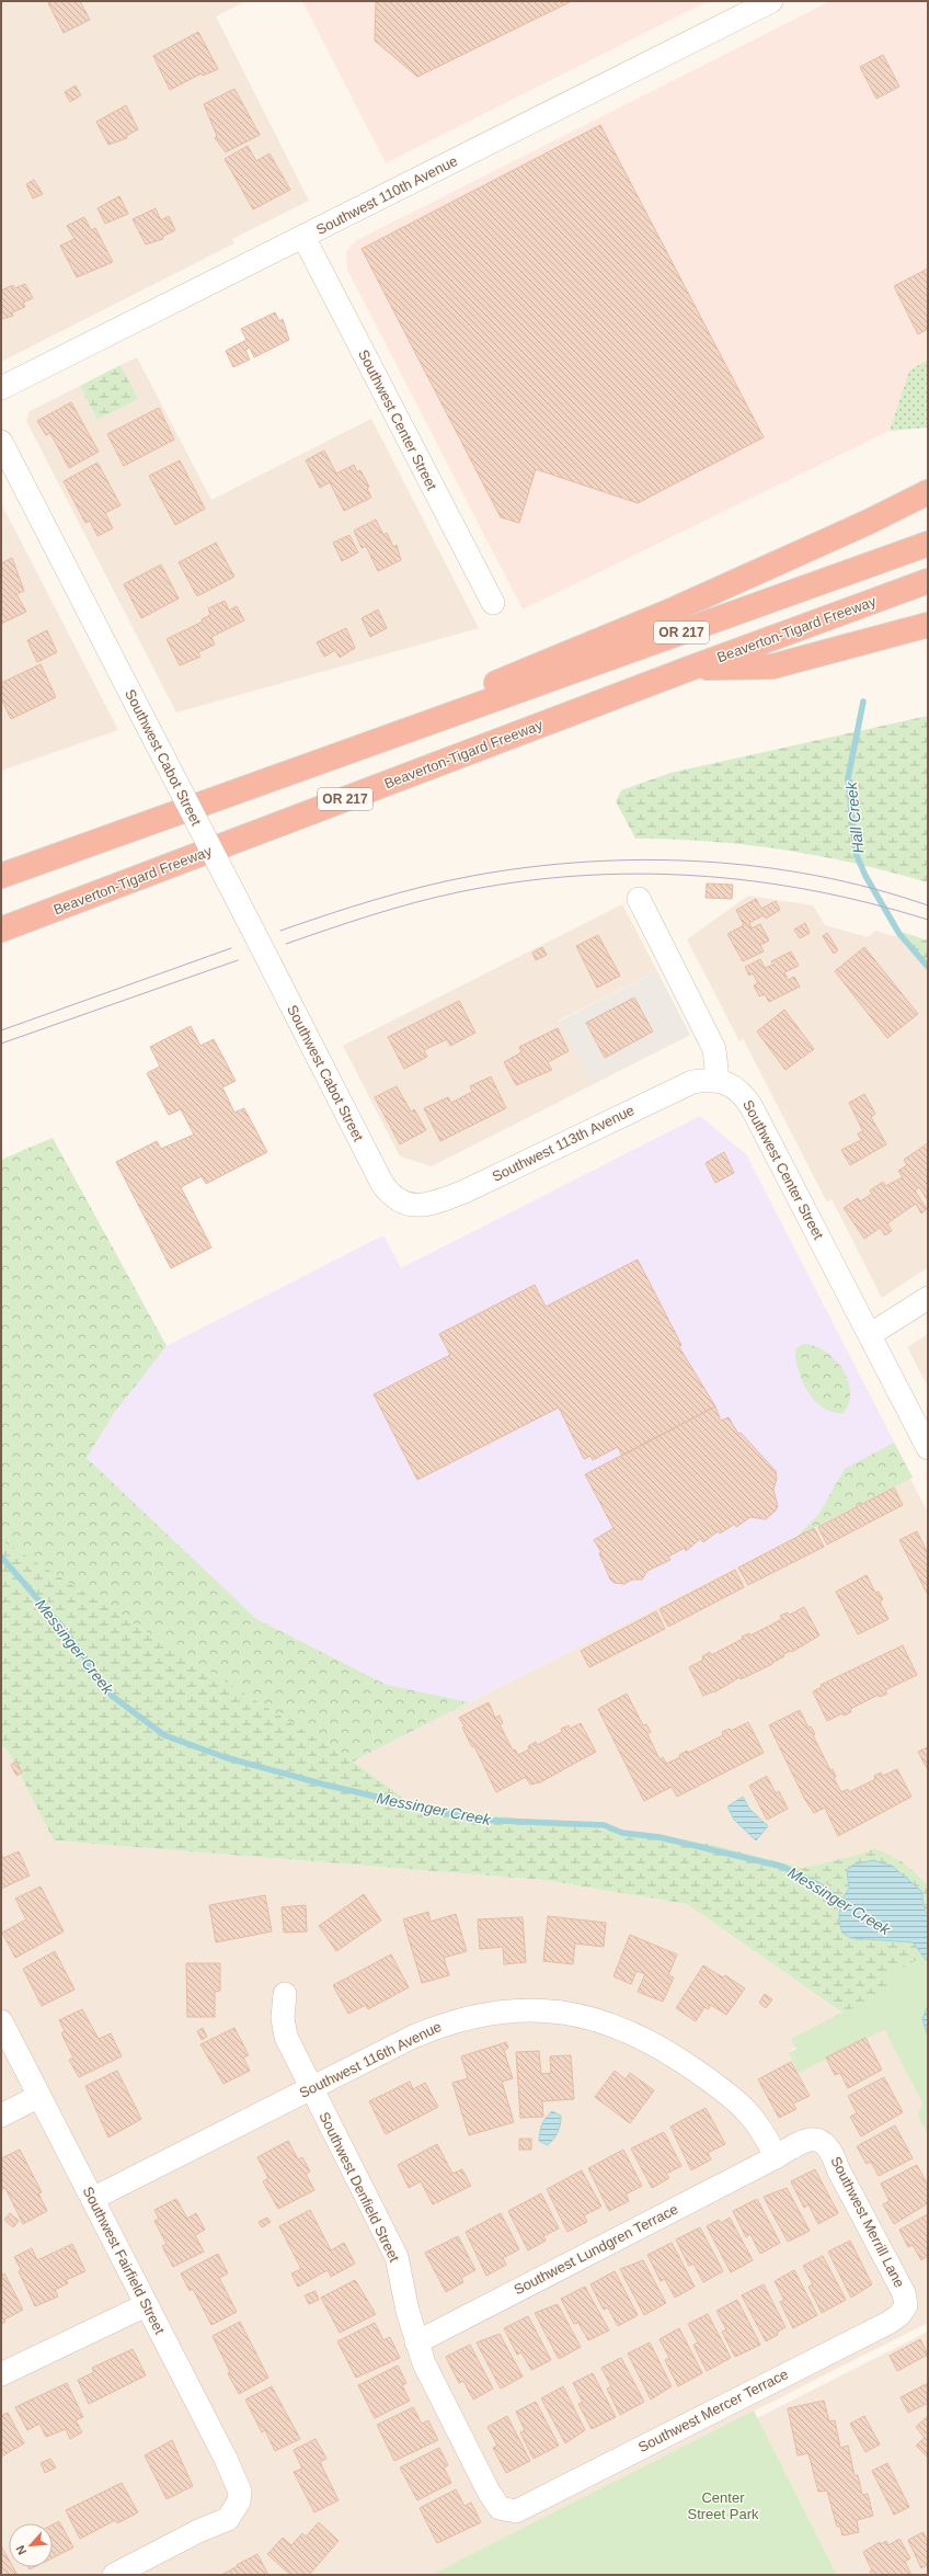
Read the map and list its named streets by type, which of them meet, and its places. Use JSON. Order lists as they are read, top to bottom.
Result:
{
  "streets": {
    "highway": ["Beaverton-Tigard Freeway", "OR 217"],
    "street": [
      "Southwest 110th Avenue",
      "Southwest Center Street",
      "Southwest Cabot Street",
      "Southwest 113th Avenue",
      "Southwest 116th Avenue",
      "Southwest Denfield Street",
      "Southwest Merrill Lane",
      "Southwest Lundgren Terrace",
      "Southwest Fairfield Street",
      "Southwest Mercer Terrace"
    ]
  },
  "crossings": [
    ["Southwest 110th Avenue", "Southwest Center Street"],
    ["Southwest Center Street", "Southwest 113th Avenue"],
    ["Southwest Cabot Street", "Southwest 113th Avenue"],
    ["Southwest 116th Avenue", "Southwest Denfield Street"],
    ["Southwest 116th Avenue", "Southwest Merrill Lane"],
    ["Southwest 116th Avenue", "Southwest Lundgren Terrace"],
    ["Southwest 116th Avenue", "Southwest Fairfield Street"],
    ["Southwest Denfield Street", "Southwest Lundgren Terrace"],
    ["Southwest Denfield Street", "Southwest Mercer Terrace"],
    ["Southwest Merrill Lane", "Southwest Lundgren Terrace"],
    ["Southwest Merrill Lane", "Southwest Mercer Terrace"]
  ],
  "water": ["Hall Creek", "Messinger Creek"],
  "parks": ["Center Street Park"],
  "north": "bottom left"
}
